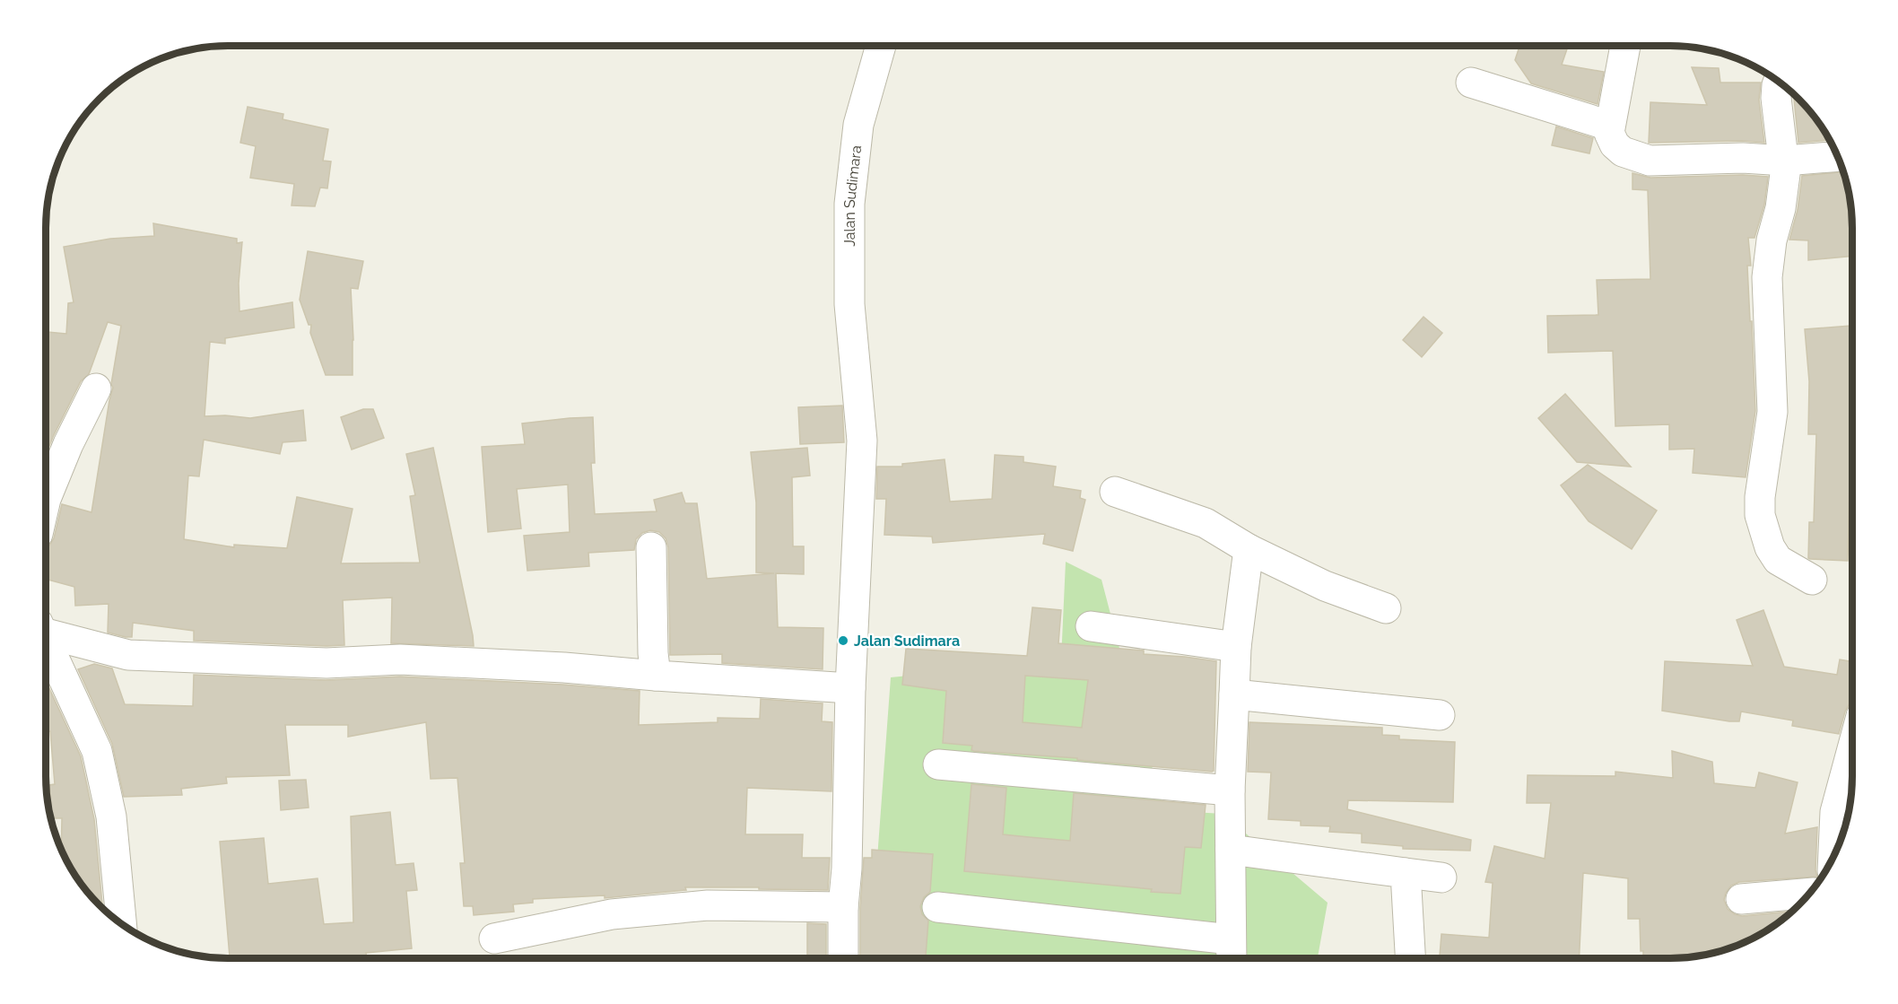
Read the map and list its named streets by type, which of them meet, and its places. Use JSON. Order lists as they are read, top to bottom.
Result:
{
  "streets": {
    "street": ["Jalan Sudimara"]
  },
  "places": ["Jalan Sudimara"]
}
